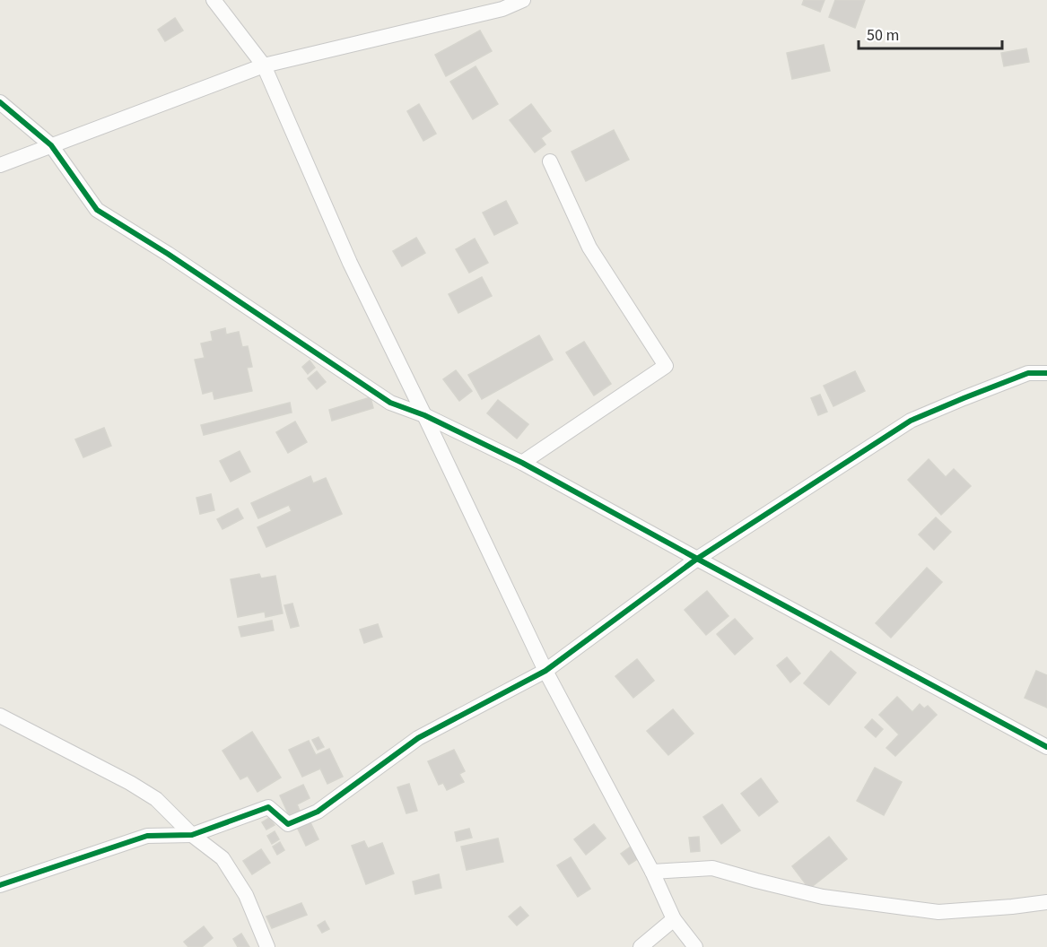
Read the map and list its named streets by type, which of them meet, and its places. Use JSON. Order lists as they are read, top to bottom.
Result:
{
  "scale_bar": "50 m"
}
